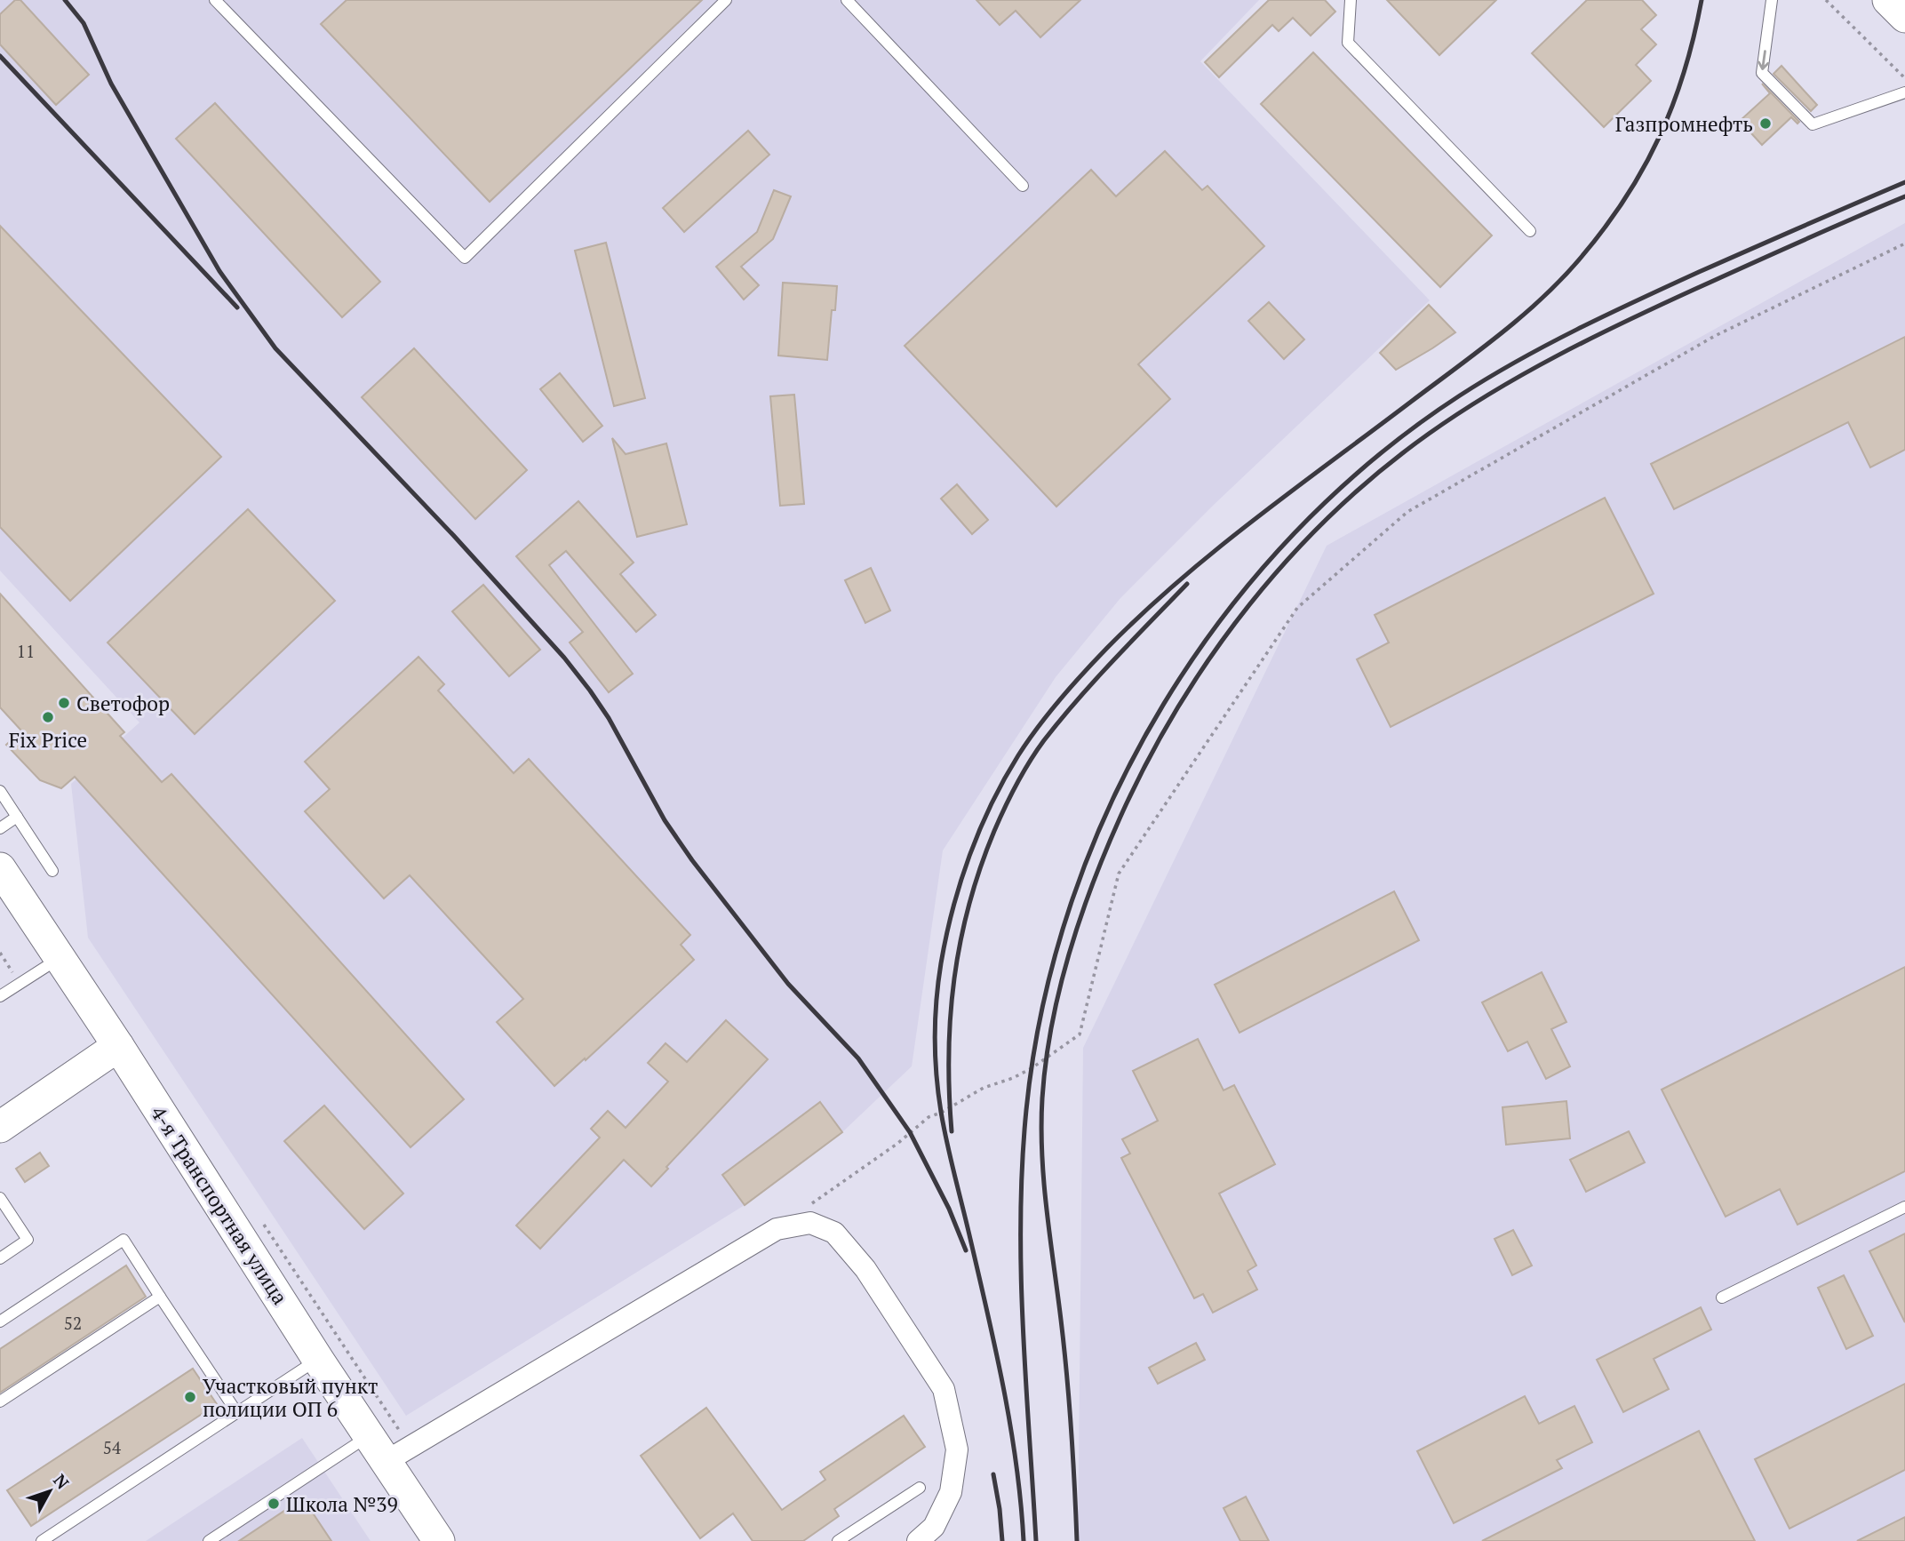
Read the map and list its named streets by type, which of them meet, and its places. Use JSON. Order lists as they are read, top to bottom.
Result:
{
  "streets": {
    "main road": ["4-я Транспортная улица"]
  },
  "places": [
    "Газпромнефть",
    "Светофор",
    "Fix Price",
    "Участковый пункт полиции ОП 6",
    "Школа №39"
  ],
  "house_numbers": ["11", "52", "54"],
  "north": "top right"
}
